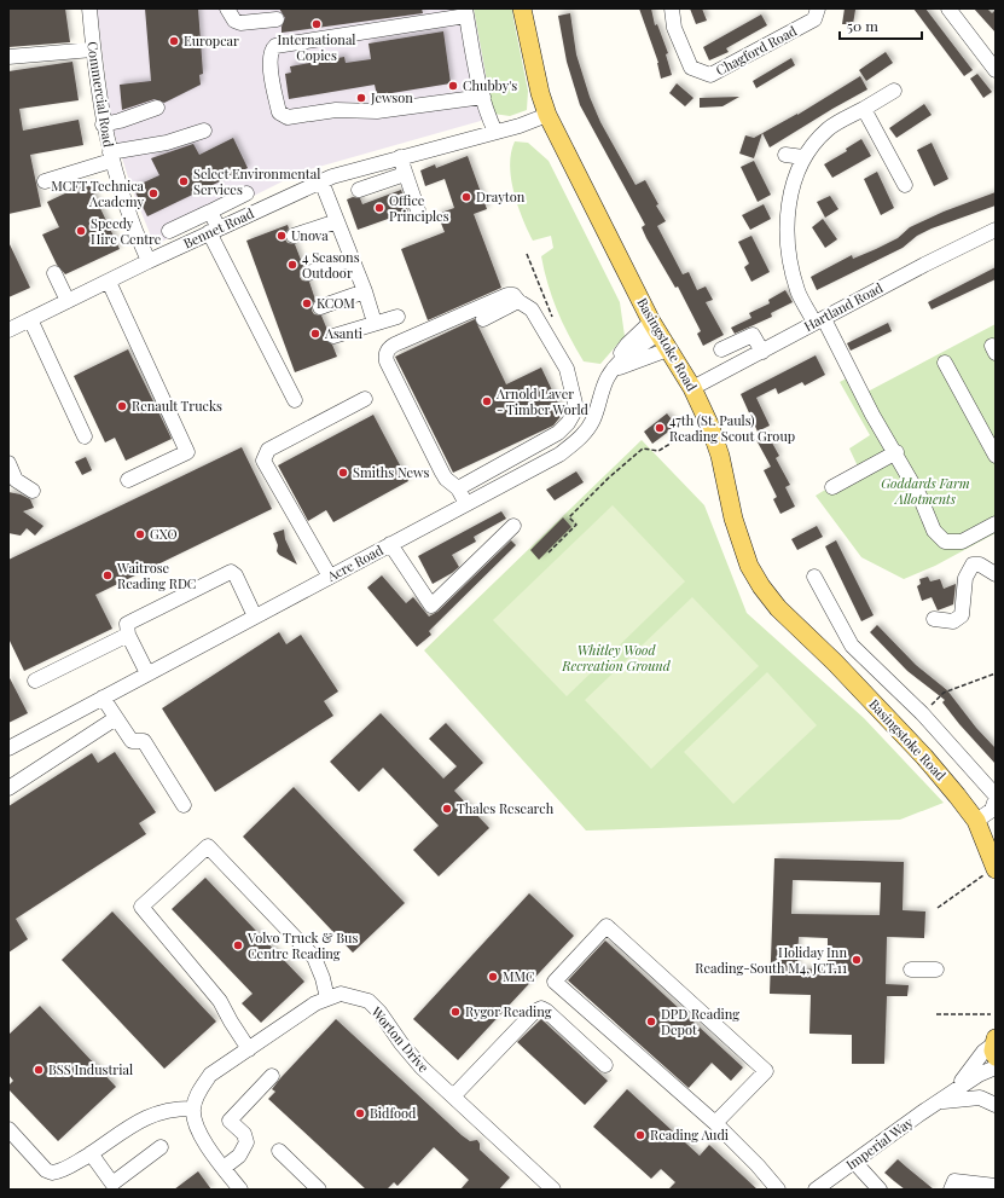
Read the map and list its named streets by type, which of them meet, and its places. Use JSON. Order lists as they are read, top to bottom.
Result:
{
  "streets": {
    "main road": ["Basingstoke Road"],
    "street": [
      "Chagford Road",
      "Commercial Road",
      "Bennet Road",
      "Hartland Road",
      "Acre Road",
      "Worton Drive",
      "Imperial Way"
    ]
  },
  "crossings": [
    ["Commercial Road", "Bennet Road"],
    ["Bennet Road", "Basingstoke Road"],
    ["Hartland Road", "Basingstoke Road"],
    ["Basingstoke Road", "Acre Road"]
  ],
  "parks": ["Goddards Farm Allotments", "Whitley Wood Recreation Ground"],
  "places": [
    "International Copies",
    "Europcar",
    "Chubby's",
    "Jewson",
    "Select Environmental Services",
    "MCFT Technica Academy",
    "Drayton",
    "Office Principles",
    "Speedy Hire Centre",
    "Unova",
    "4 Seasons Outdoor",
    "KCOM",
    "Asanti",
    "Arnold Laver - Timber World",
    "Renault Trucks",
    "47th (St. Pauls) Reading Scout Group",
    "Smiths News",
    "GXO",
    "Waitrose Reading RDC",
    "Thales Research",
    "Volvo Truck & Bus Centre Reading",
    "Holiday Inn Reading-South M4, JCT.11",
    "MMC",
    "Rygor Reading",
    "DPD Reading Depot",
    "BSS Industrial",
    "Bidfood",
    "Reading Audi"
  ],
  "scale_bar": "50 m"
}
